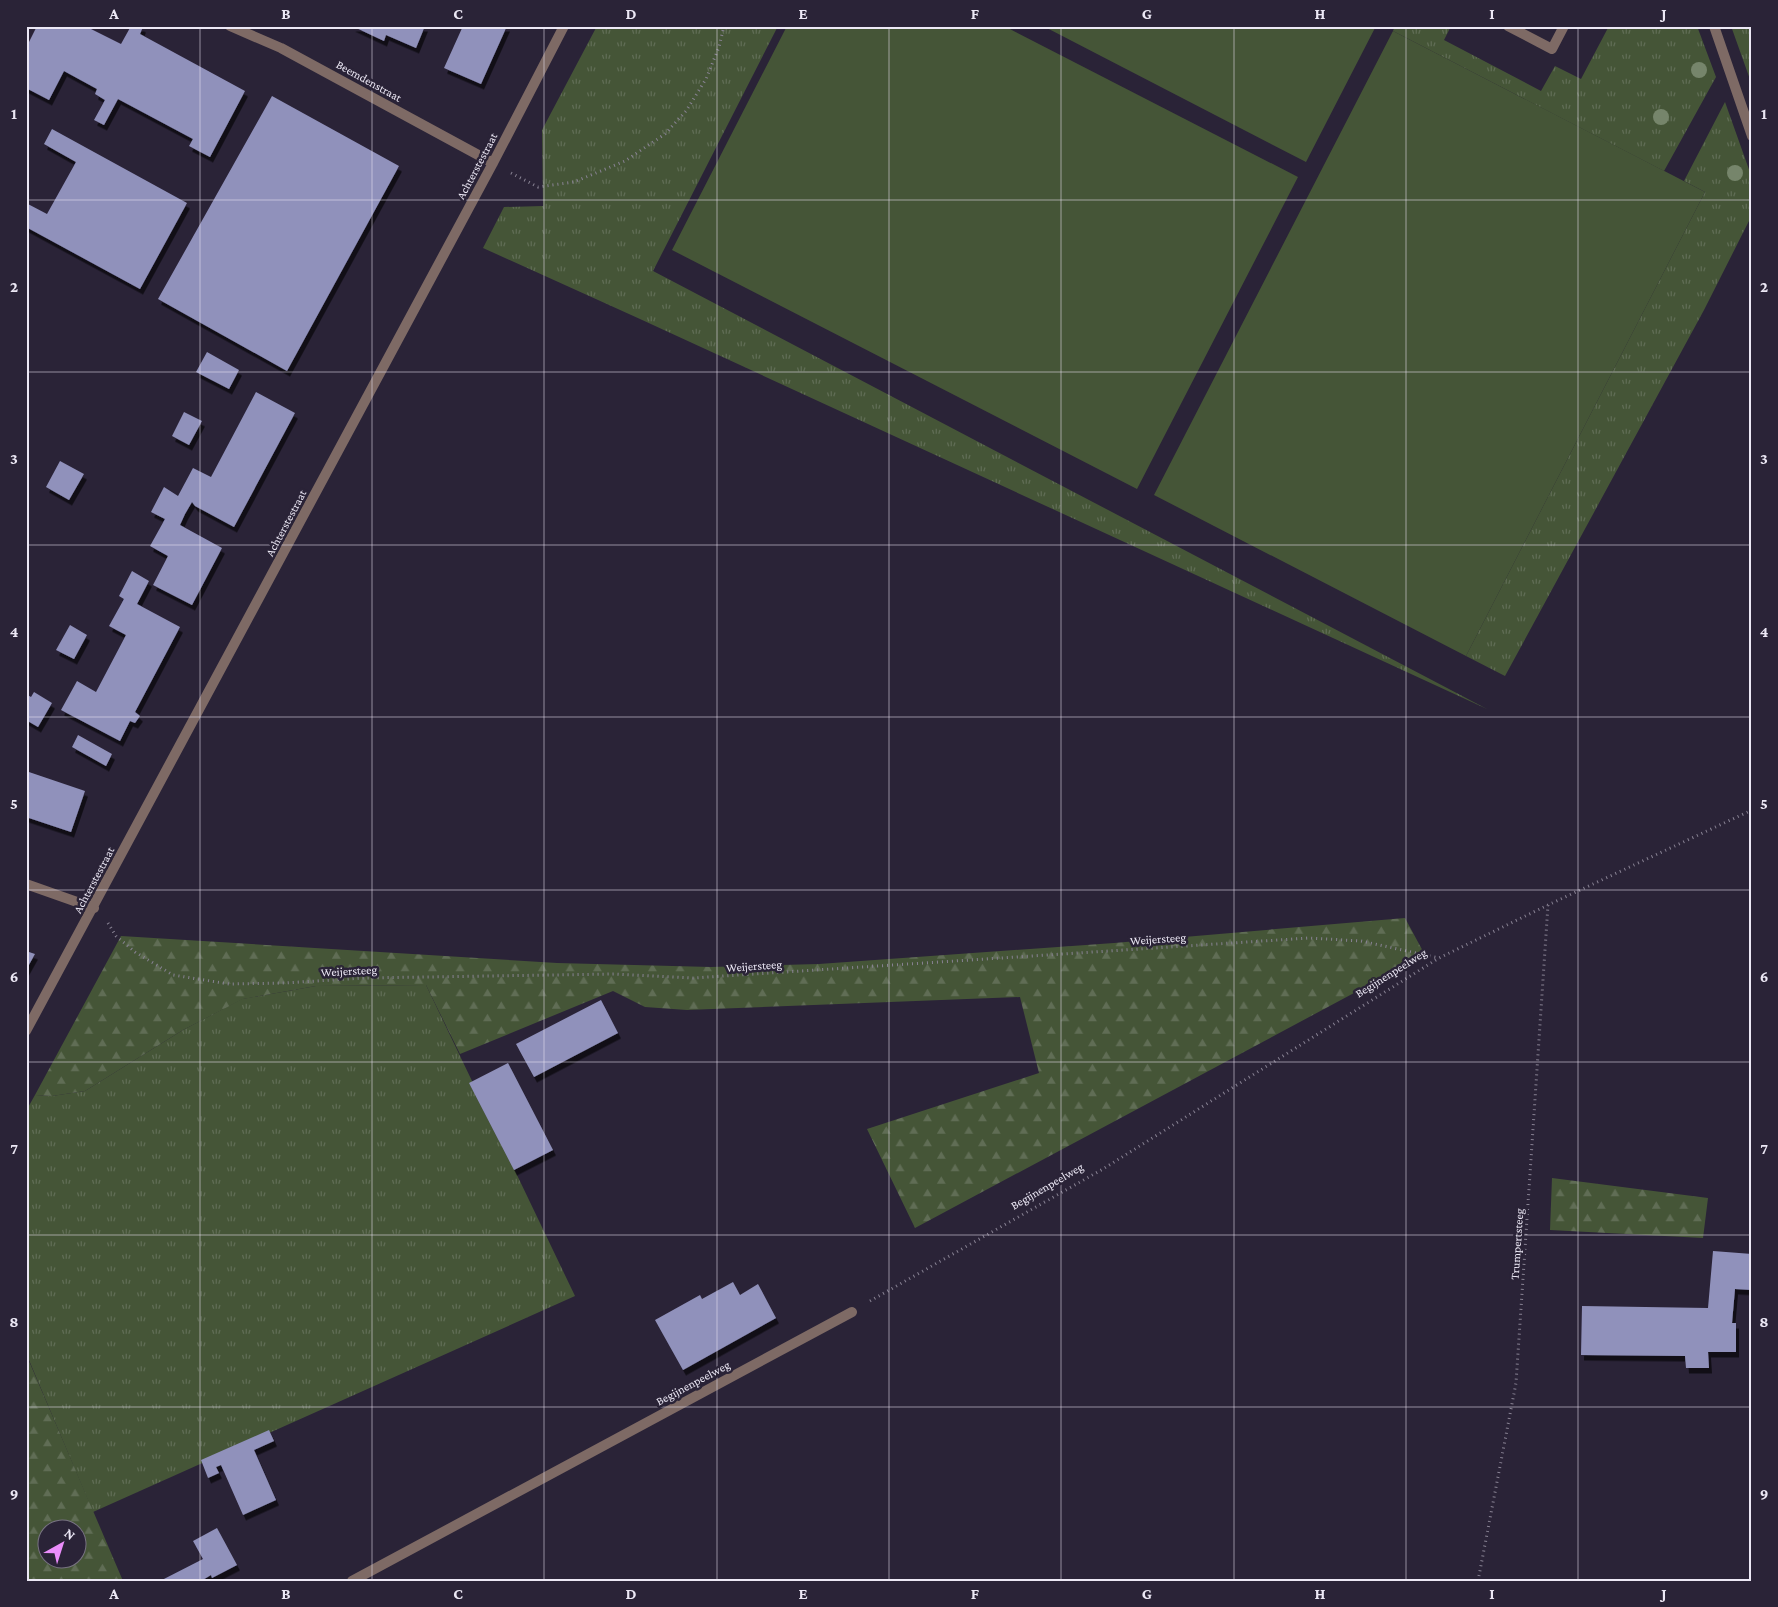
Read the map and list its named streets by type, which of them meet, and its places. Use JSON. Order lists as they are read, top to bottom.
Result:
{
  "streets": {
    "street": ["Beemdenstraat", "Achterstestraat", "Begijnenpeelweg"],
    "path": ["Weijersteeg", "Trumpertsteeg"]
  },
  "crossings": [
    ["Beemdenstraat", "Achterstestraat"],
    ["Achterstestraat", "Weijersteeg"],
    ["Weijersteeg", "Begijnenpeelweg"],
    ["Begijnenpeelweg", "Trumpertsteeg"]
  ],
  "north": "top right",
  "grid": {
    "columns": [
      "A",
      "B",
      "C",
      "D",
      "E",
      "F",
      "G",
      "H",
      "I",
      "J"
    ],
    "rows": [
      "1",
      "2",
      "3",
      "4",
      "5",
      "6",
      "7",
      "8",
      "9"
    ]
  }
}
